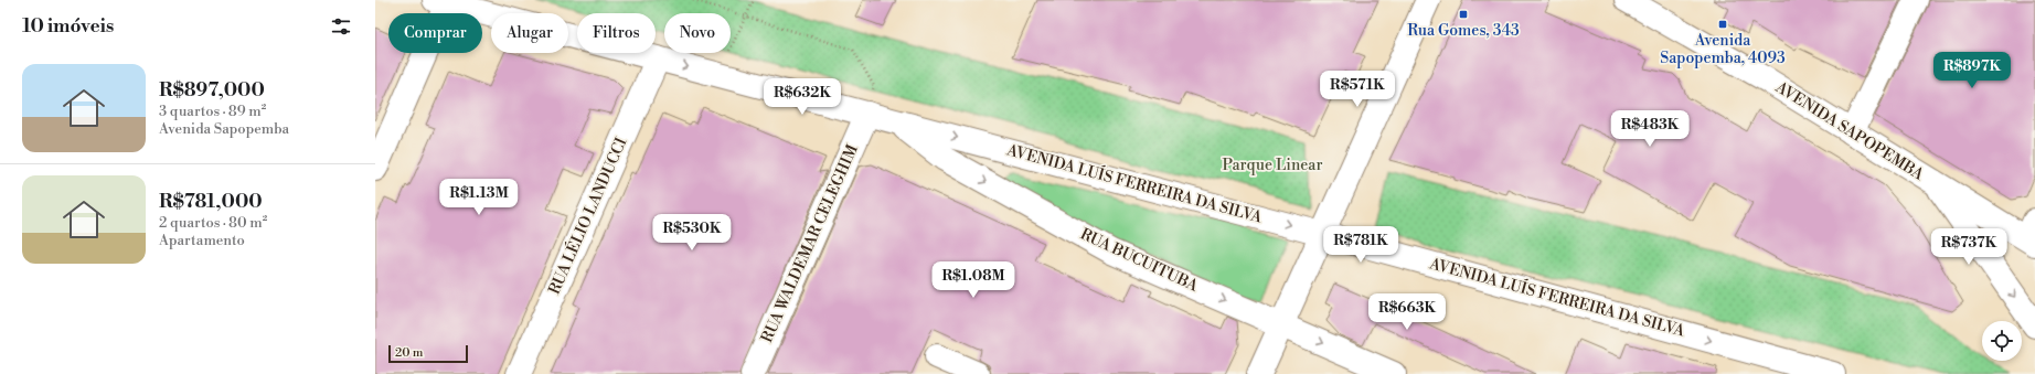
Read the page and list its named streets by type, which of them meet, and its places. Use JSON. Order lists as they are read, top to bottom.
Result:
{
  "streets": {
    "street": [
      "AVENIDA SAPOPEMBA",
      "AVENIDA LUÍS FERREIRA DA SILVA",
      "RUA LÉLIO LANDUCCI",
      "RUA WALDEMAR CELEGHIM",
      "RUA BUCUITUBA"
    ]
  },
  "crossings": [
    ["AVENIDA LUÍS FERREIRA DA SILVA", "RUA LÉLIO LANDUCCI"],
    ["AVENIDA LUÍS FERREIRA DA SILVA", "RUA WALDEMAR CELEGHIM"],
    ["AVENIDA LUÍS FERREIRA DA SILVA", "RUA BUCUITUBA"]
  ],
  "one_way": ["AVENIDA LUÍS FERREIRA DA SILVA", "RUA BUCUITUBA"],
  "parks": ["Parque Linear"],
  "places": {
    "transit": ["Rua Gomes, 343", "Avenida Sapopemba, 4093"]
  },
  "scale_bar": "20 m",
  "page": {
    "heading": "10 imóveis",
    "chip": [
      "Comprar",
      "Alugar",
      "Filtros",
      "Novo"
    ],
    "price": [
      "R$897K",
      "R$571K",
      "R$632K",
      "R$483K",
      "R$1.13M",
      "R$530K",
      "R$781K",
      "R$737K",
      "R$1.08M",
      "R$663K"
    ],
    "list": [
      {
        "name": "R$897,000",
        "note": "3 quartos · 89 m² · Avenida Sapopemba"
      },
      {
        "name": "R$781,000",
        "note": "2 quartos · 80 m² · Apartamento"
      }
    ],
    "scale": "20 m"
  }
}
